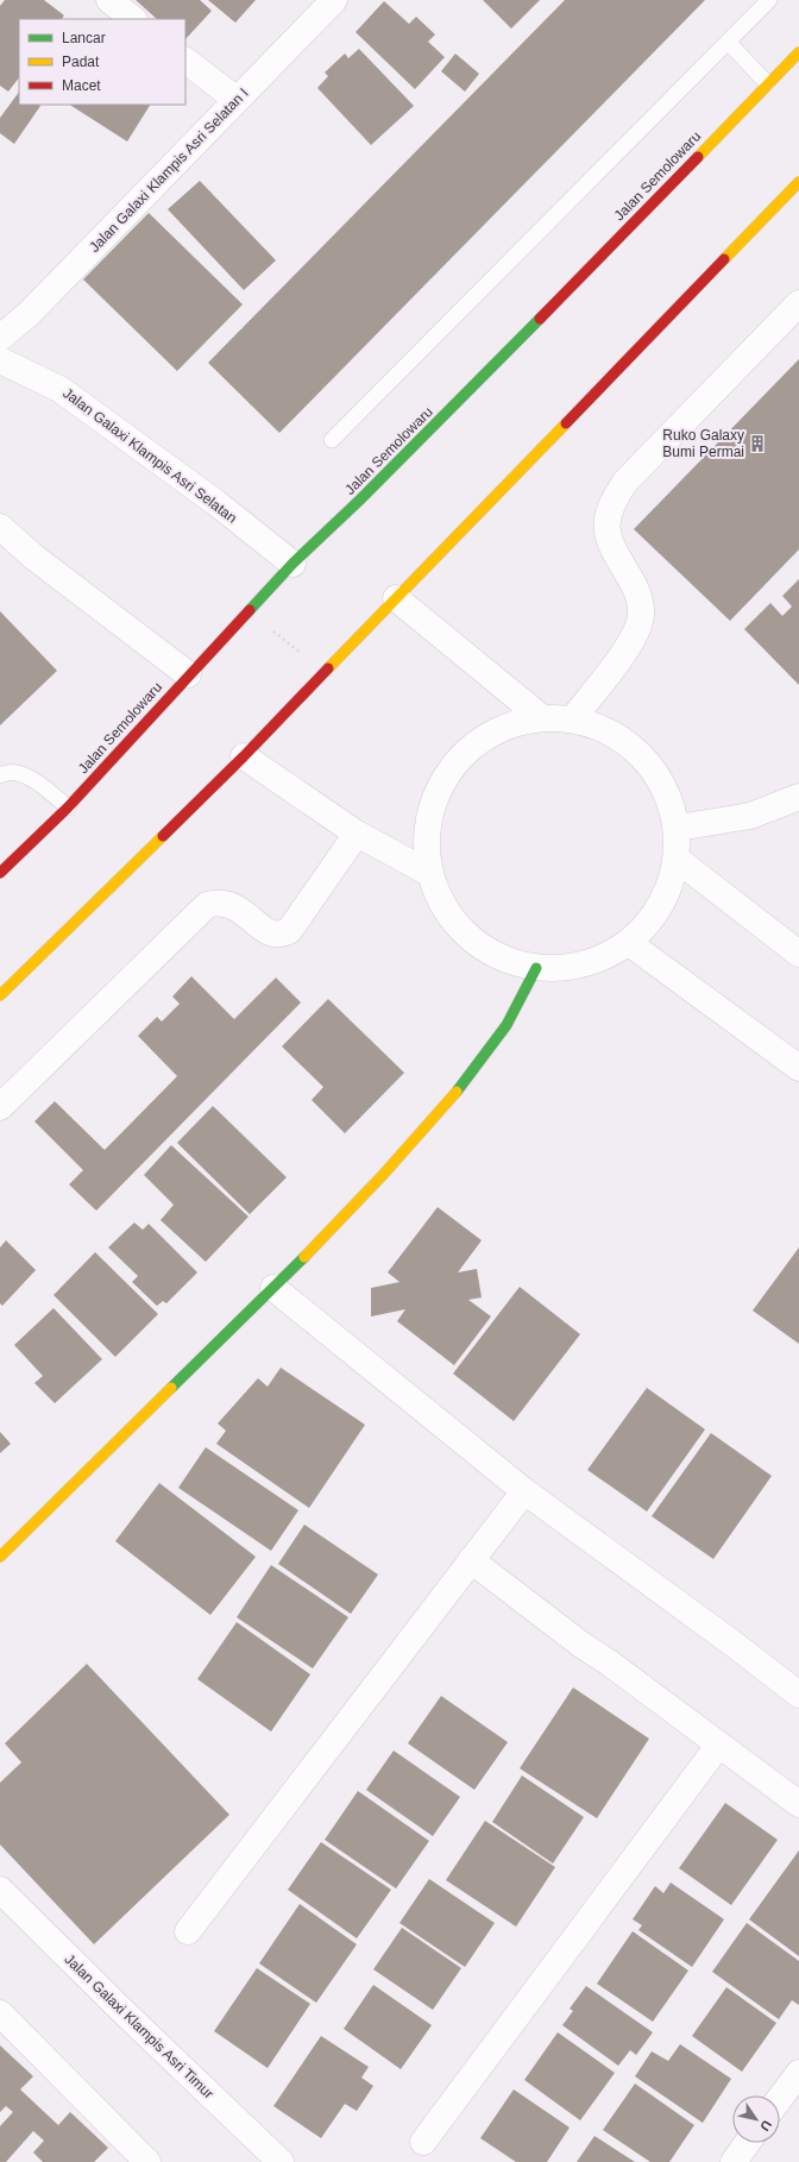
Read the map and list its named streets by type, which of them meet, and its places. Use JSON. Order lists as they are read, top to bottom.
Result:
{
  "streets": {
    "street": [
      "Jalan Galaxi Klampis Asri Selatan I",
      "Jalan Semolowaru",
      "Jalan Galaxi Klampis Asri Selatan",
      "Jalan Galaxi Klampis Asri Timur"
    ]
  },
  "crossings": [
    ["Jalan Semolowaru", "Jalan Galaxi Klampis Asri Selatan"]
  ],
  "places": {
    "building": ["Ruko Galaxy Bumi Permai"]
  },
  "legend": ["Lancar", "Padat", "Macet"],
  "north": "bottom right"
}
